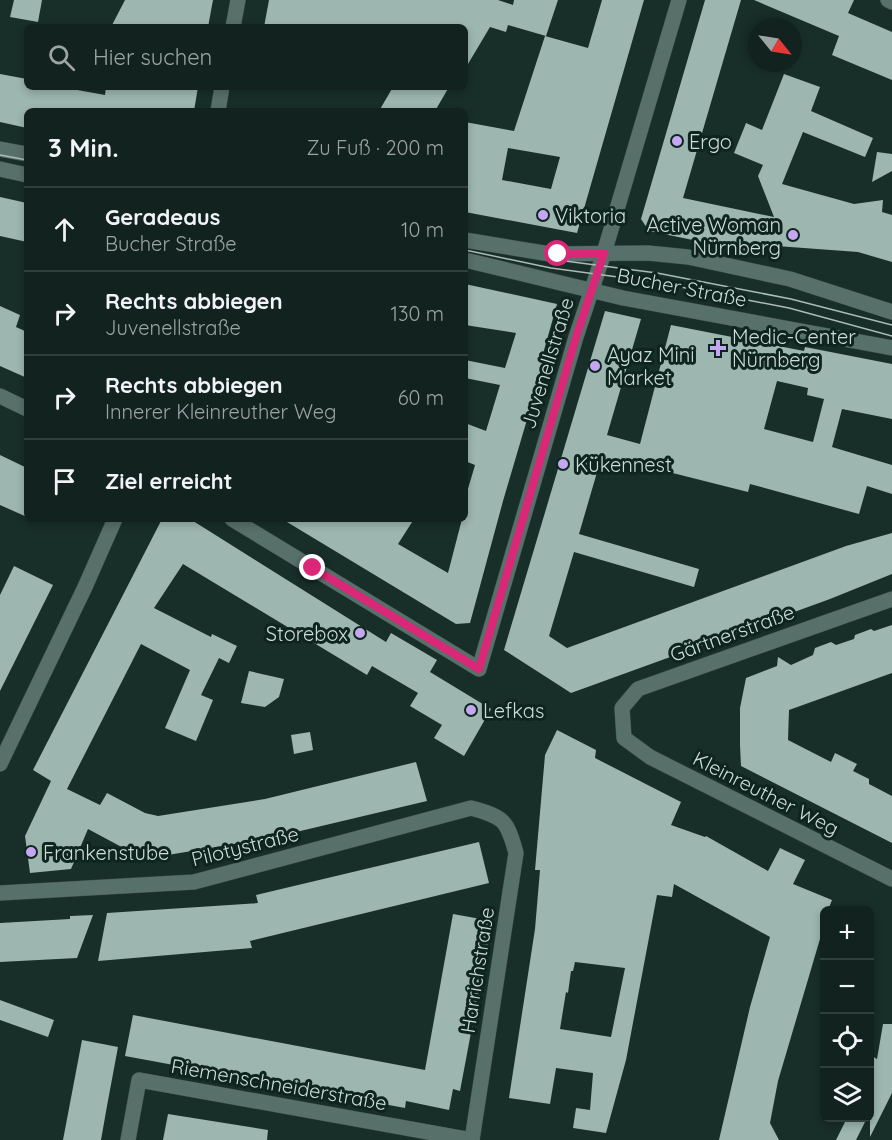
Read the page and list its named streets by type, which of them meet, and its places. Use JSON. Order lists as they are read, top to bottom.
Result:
{
  "streets": {
    "street": [
      "Bucher Straße",
      "Juvenellstraße",
      "Gärtnerstraße",
      "Kleinreuther Weg",
      "Pilotystraße",
      "Harrichstraße",
      "Riemenschneiderstraße"
    ]
  },
  "crossings": [
    ["Bucher Straße", "Juvenellstraße"],
    ["Gärtnerstraße", "Kleinreuther Weg"],
    ["Pilotystraße", "Harrichstraße"],
    ["Harrichstraße", "Riemenschneiderstraße"]
  ],
  "places": {
    "other": [
      "Ergo",
      "Viktoria",
      "Active Woman Nürnberg",
      "Ayaz Mini Market",
      "Kükennest",
      "Storebox",
      "Lefkas",
      "Frankenstube"
    ],
    "health": ["Medic-Center Nürnberg"]
  },
  "north": "bottom right",
  "page": {
    "search": "Hier suchen",
    "heading": ["3 Min.", "Zu Fuß · 200 m"],
    "list": [
      ["Geradeaus", "Bucher Straße", "10 m"],
      ["Rechts abbiegen", "Juvenellstraße", "130 m"],
      ["Rechts abbiegen", "Innerer Kleinreuther Weg", "60 m"],
      "Ziel erreicht"
    ],
    "map_buttons": ["+", "−"]
  }
}
